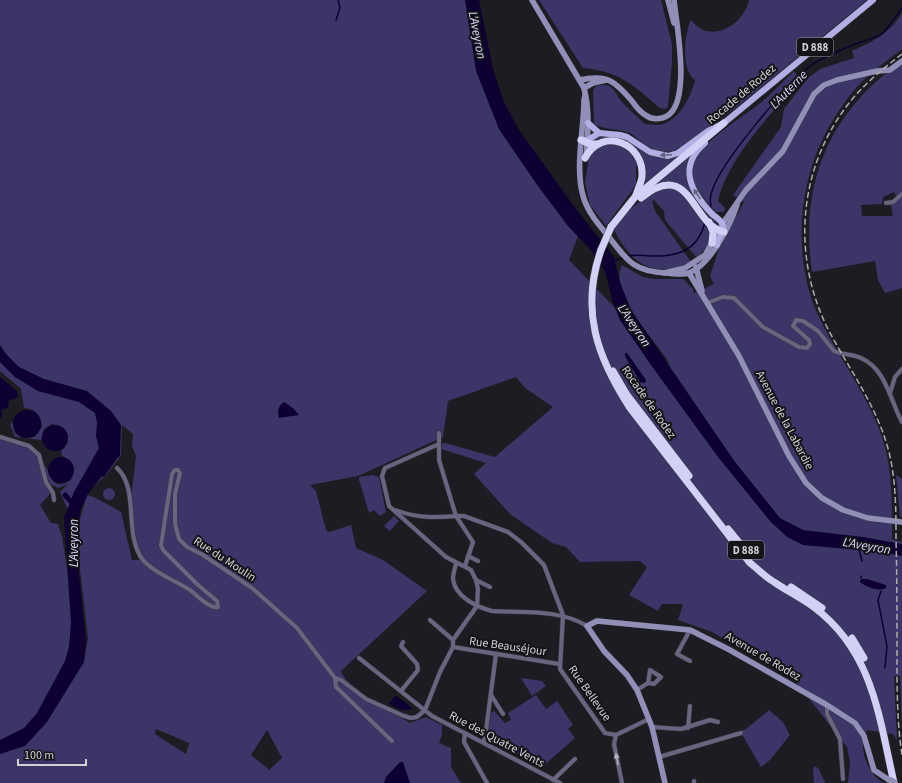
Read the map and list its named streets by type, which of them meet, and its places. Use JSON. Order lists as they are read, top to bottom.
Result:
{
  "streets": {
    "highway": ["D 888", "Rocade de Rodez"],
    "street": [
      "Avenue de la Labardie",
      "Rue du Moulin",
      "Rue Beauséjour",
      "Avenue de Rodez",
      "Rue Bellevue",
      "Rue des Quatre Vents"
    ]
  },
  "crossings": [
    ["Rocade de Rodez", "Avenue de Rodez"],
    ["Rue Beauséjour", "Rue Bellevue"]
  ],
  "water": ["L'Aveyron", "L'Auterne"],
  "scale_bar": "100 m"
}
